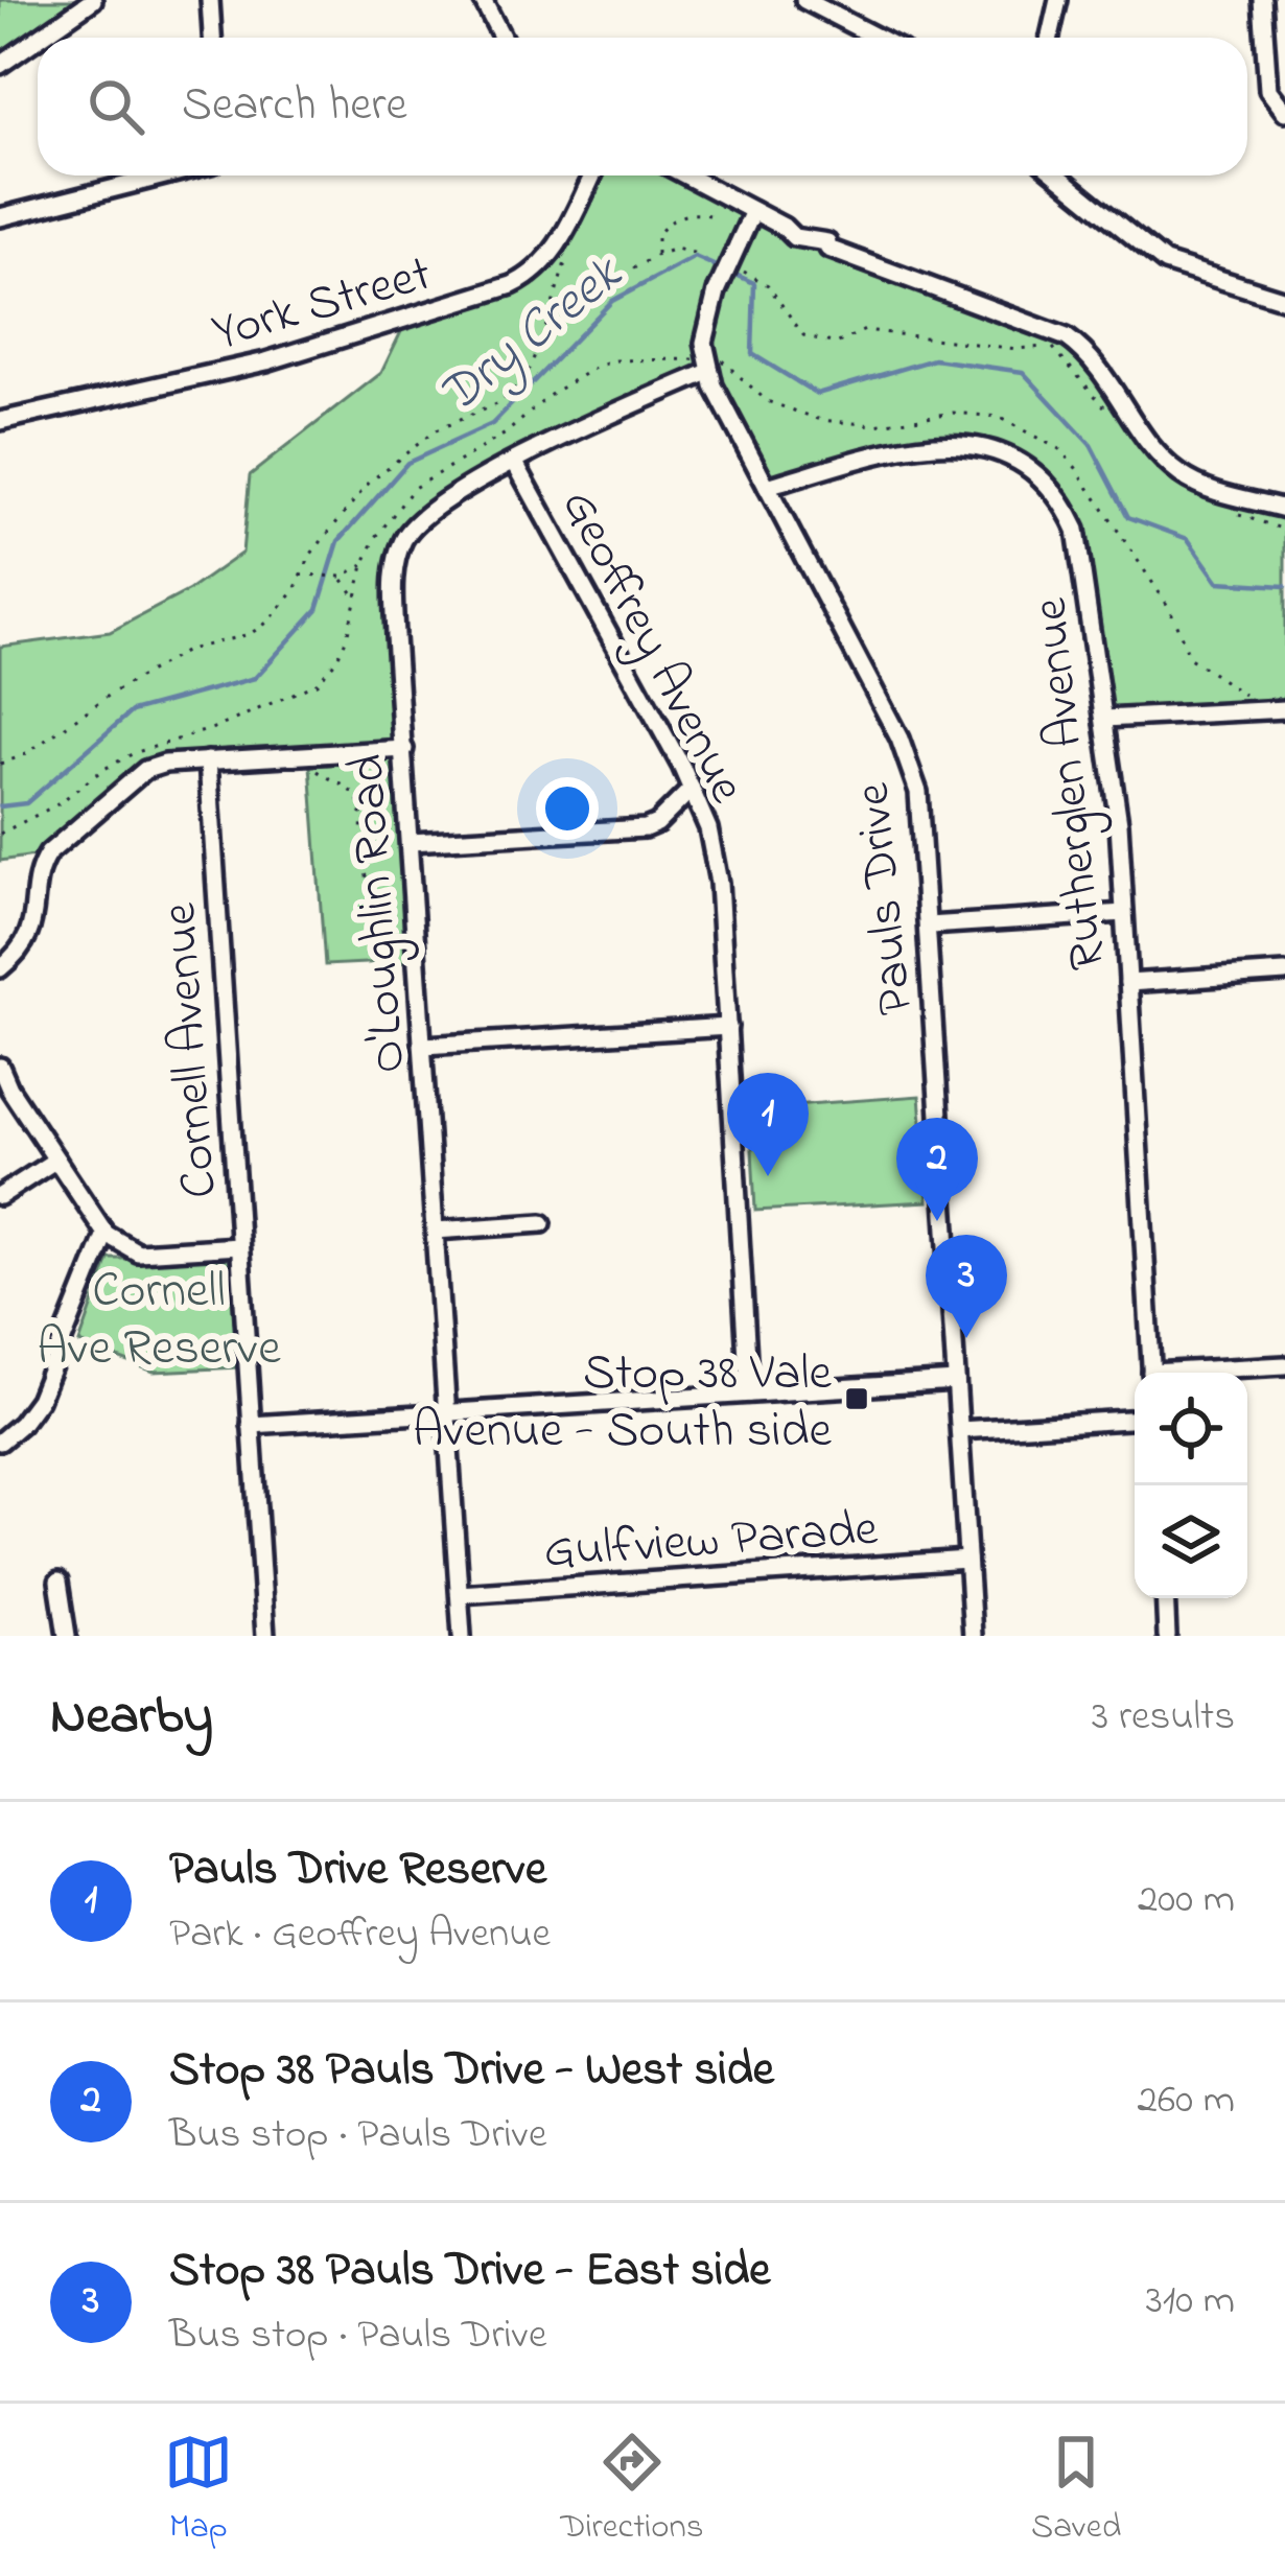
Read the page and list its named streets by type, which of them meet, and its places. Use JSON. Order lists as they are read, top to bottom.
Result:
{
  "streets": {
    "street": [
      "York Street",
      "Geoffrey Avenue",
      "Rutherglen Avenue",
      "Pauls Drive",
      "O'Loughlin Road",
      "Cornell Avenue",
      "Gulfview Parade"
    ]
  },
  "crossings": [
    ["Geoffrey Avenue", "O'Loughlin Road"],
    ["Rutherglen Avenue", "Pauls Drive"],
    ["Pauls Drive", "O'Loughlin Road"],
    ["Pauls Drive", "Gulfview Parade"],
    ["O'Loughlin Road", "Gulfview Parade"]
  ],
  "water": ["Dry Creek"],
  "parks": ["Cornell Ave Reserve"],
  "places": {
    "transit": ["Stop 38 Vale Avenue - South side"]
  },
  "page": {
    "search": "Search here",
    "pins": ["1", "2", "3"],
    "heading": ["Nearby", "3 results"],
    "list": [
      {
        "mark": "1",
        "name": "Pauls Drive Reserve",
        "note": "Park · Geoffrey Avenue",
        "value": "200 m"
      },
      {
        "mark": "2",
        "name": "Stop 38 Pauls Drive - West side",
        "note": "Bus stop · Pauls Drive",
        "value": "260 m"
      },
      {
        "mark": "3",
        "name": "Stop 38 Pauls Drive - East side",
        "note": "Bus stop · Pauls Drive",
        "value": "310 m"
      }
    ],
    "nav": ["Map", "Directions", "Saved"]
  }
}
